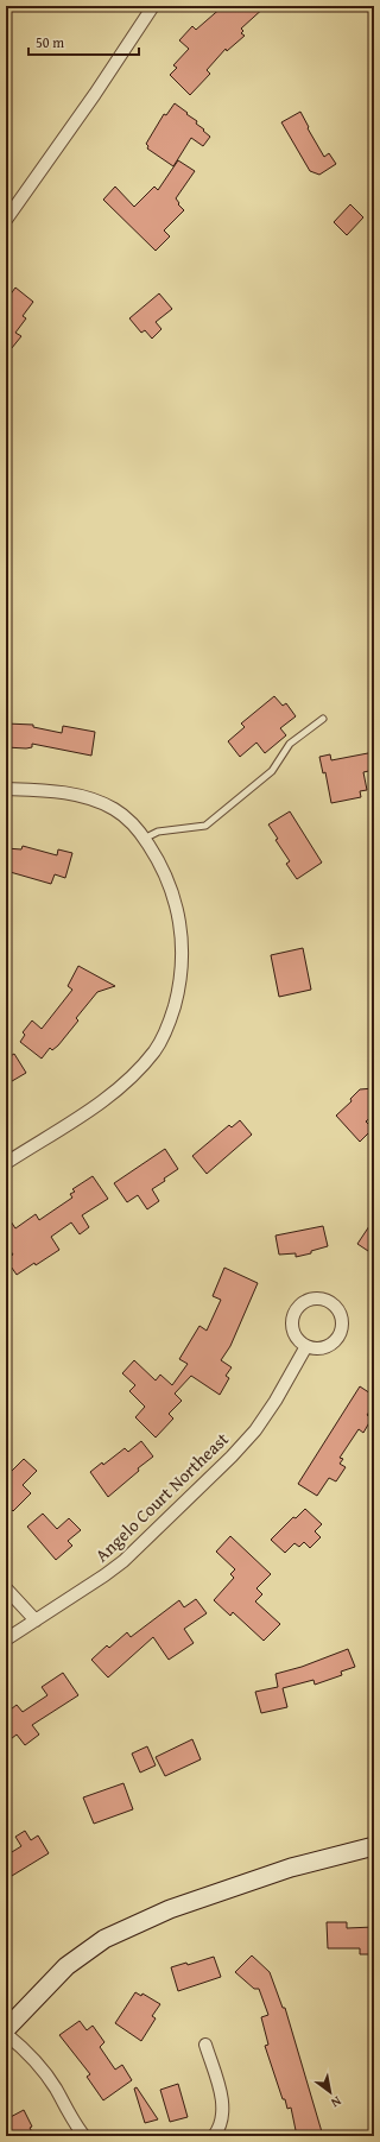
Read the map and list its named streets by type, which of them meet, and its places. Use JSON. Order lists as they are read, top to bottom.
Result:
{
  "streets": {
    "street": ["Angelo Court Northeast"]
  },
  "scale_bar": "50 m",
  "north": "bottom right"
}
